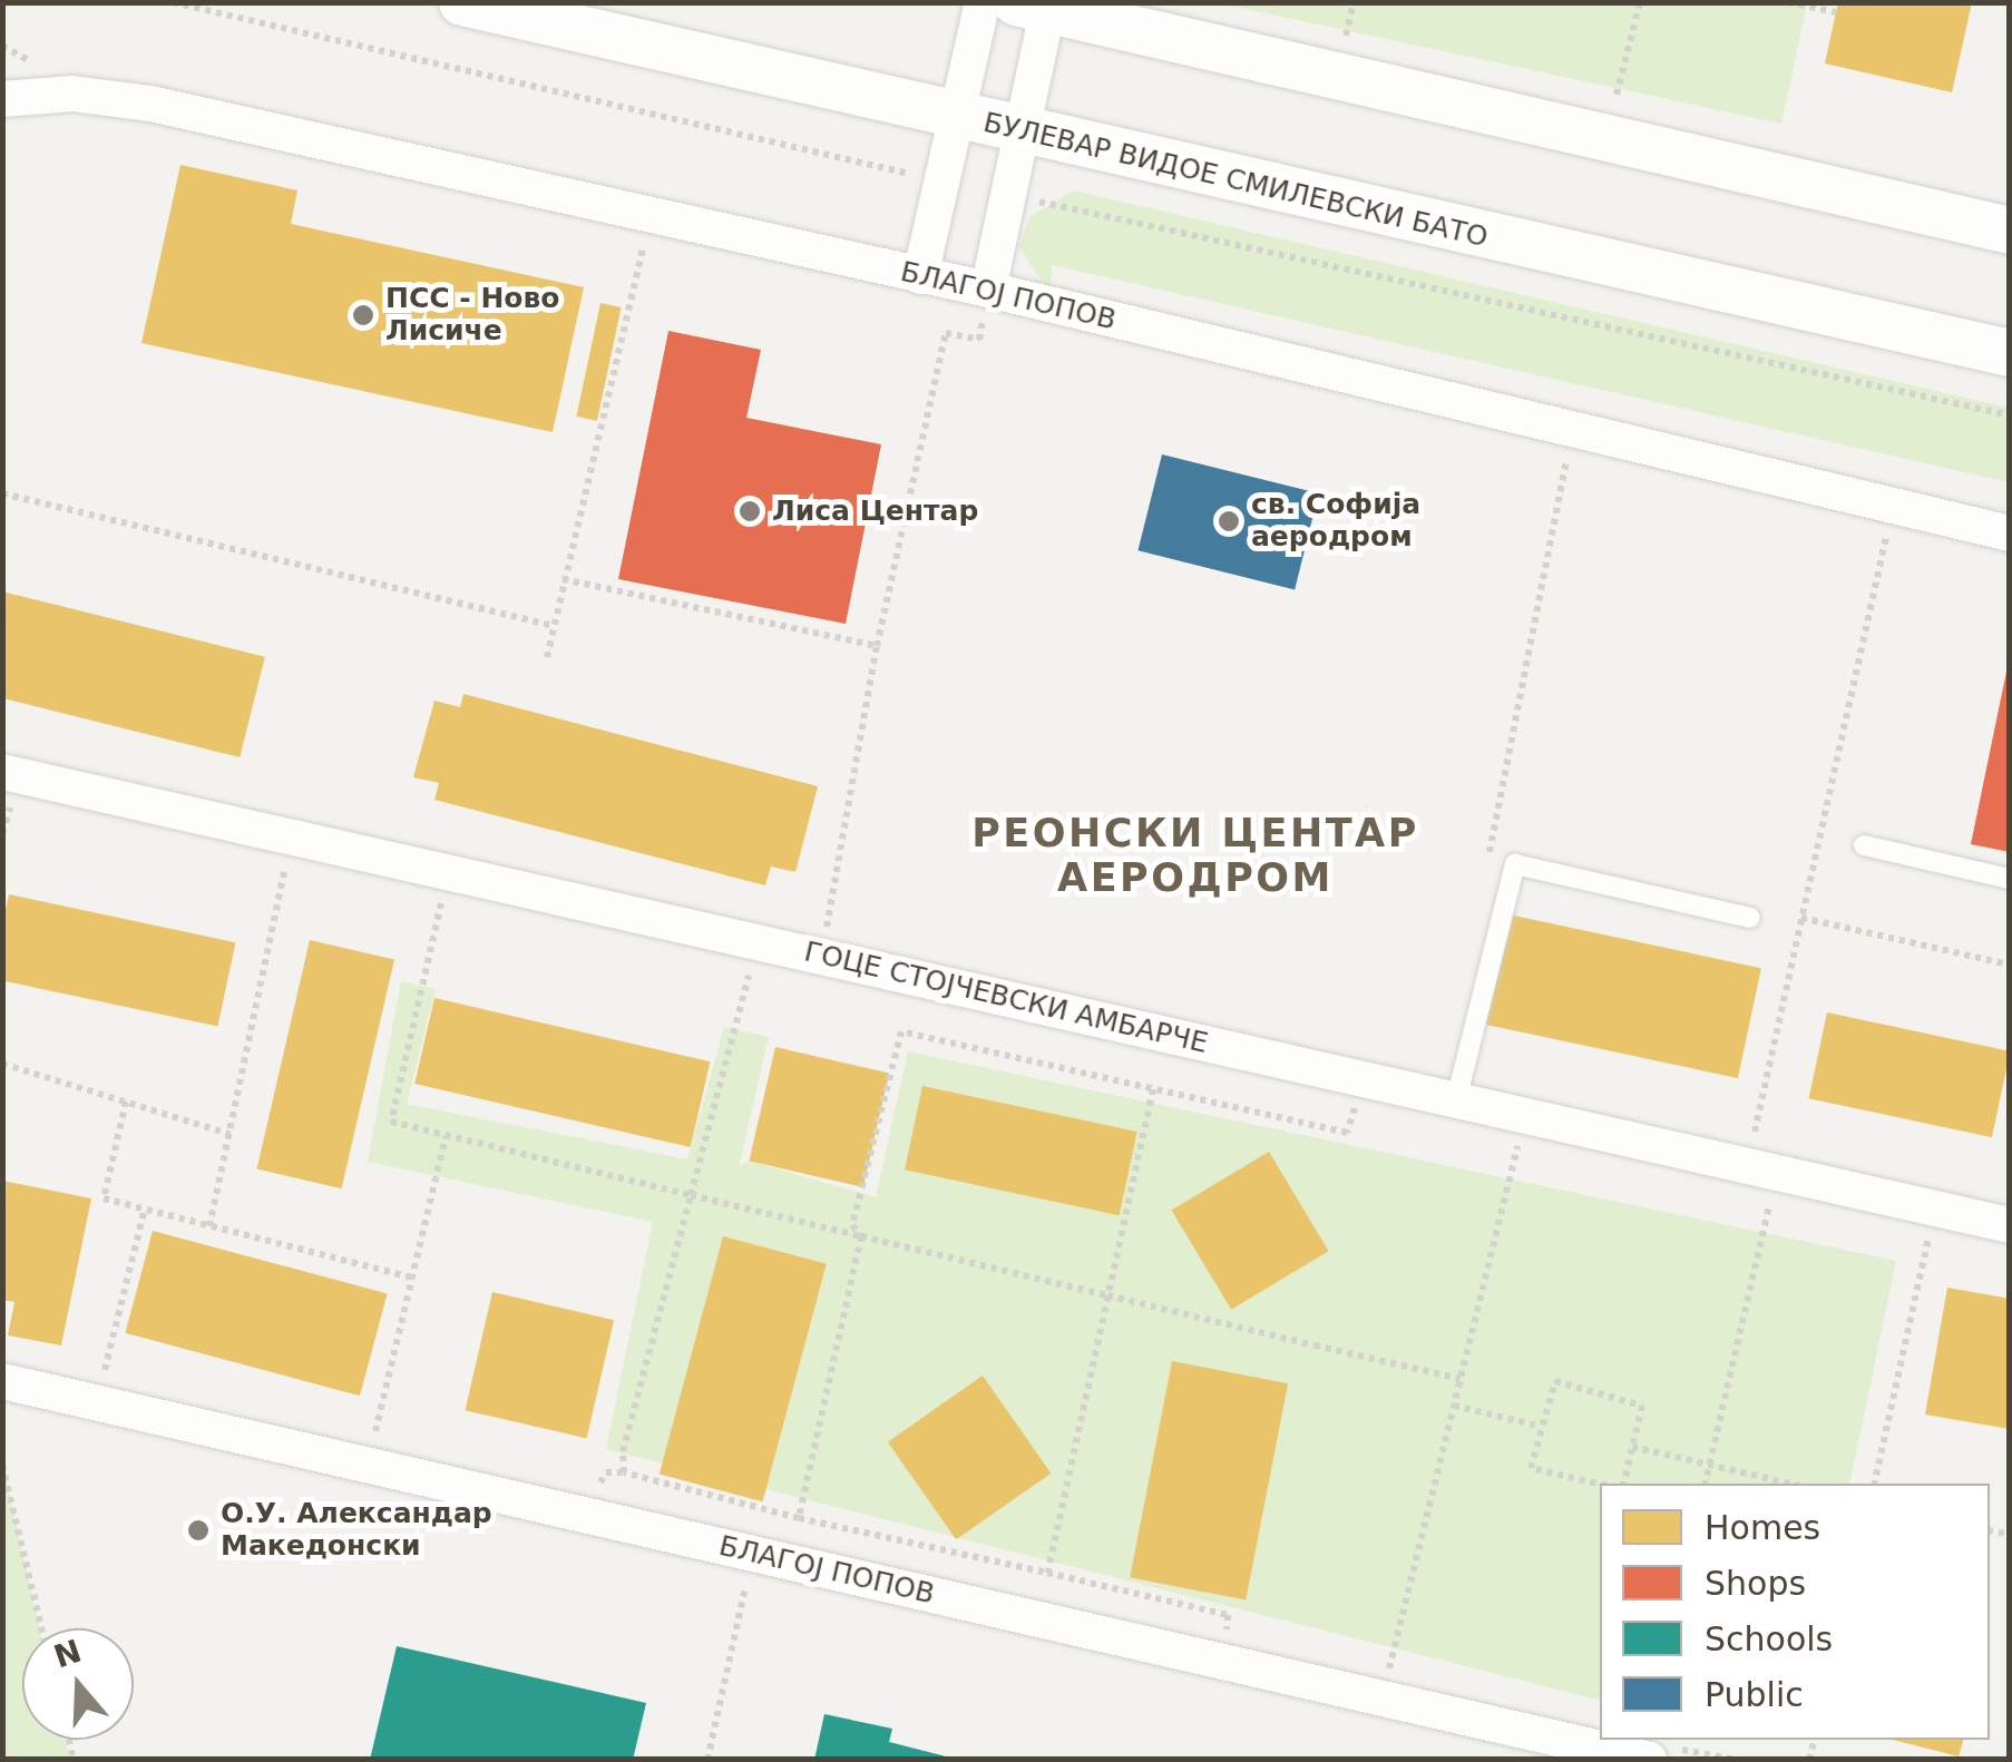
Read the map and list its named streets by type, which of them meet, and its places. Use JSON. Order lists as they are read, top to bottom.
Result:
{
  "streets": {
    "street": ["БУЛЕВАР ВИДОЕ СМИЛЕВСКИ БАТО", "БЛАГОЈ ПОПОВ", "ГОЦЕ СТОЈЧЕВСКИ АМБАРЧЕ"]
  },
  "districts": ["РЕОНСКИ ЦЕНТАР АЕРОДРОМ"],
  "places": [
    "ПСС - Ново Лисиче",
    "Лиса Центар",
    "св. Софија аеродром",
    "О.У. Александар Македонски"
  ],
  "legend": [
    "Homes",
    "Shops",
    "Schools",
    "Public"
  ],
  "north": "top"
}
